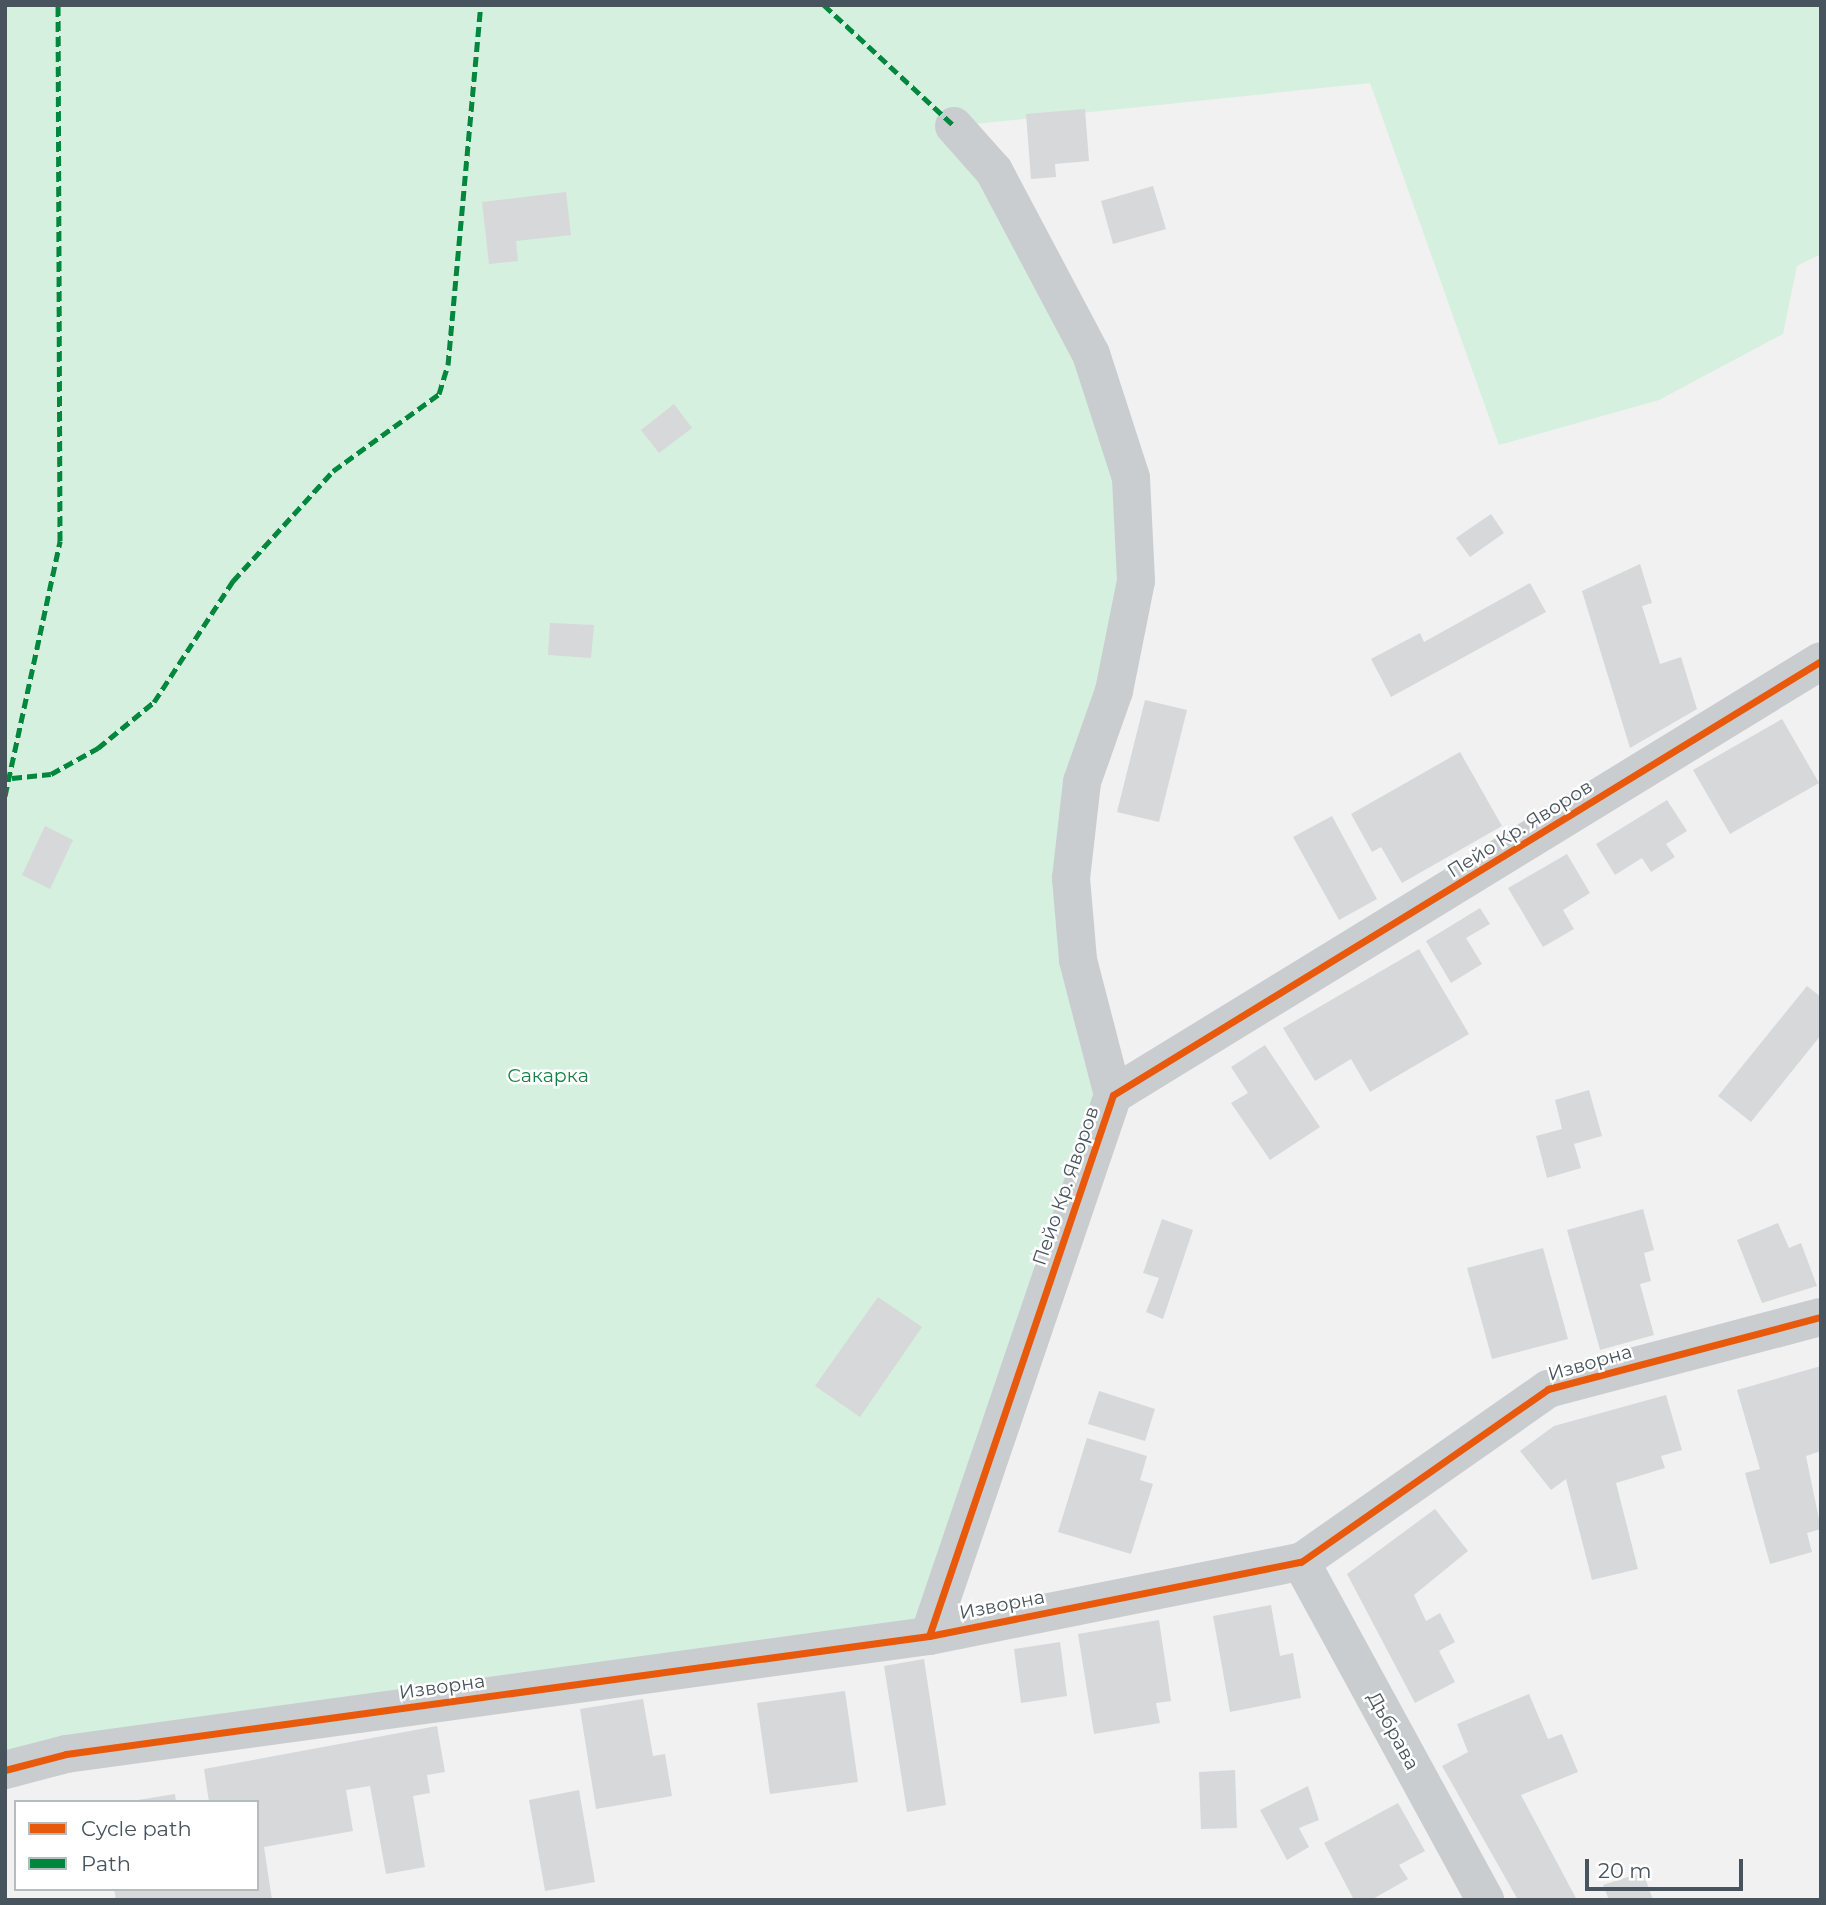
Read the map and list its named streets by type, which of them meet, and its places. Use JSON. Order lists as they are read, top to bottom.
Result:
{
  "streets": {
    "street": ["Пейо Кр. Яворов", "Изворна", "Дъбрава"]
  },
  "crossings": [
    ["Пейо Кр. Яворов", "Изворна"],
    ["Изворна", "Дъбрава"]
  ],
  "parks": ["Сакарка"],
  "legend": ["Cycle path", "Path"],
  "scale_bar": "20 m"
}
